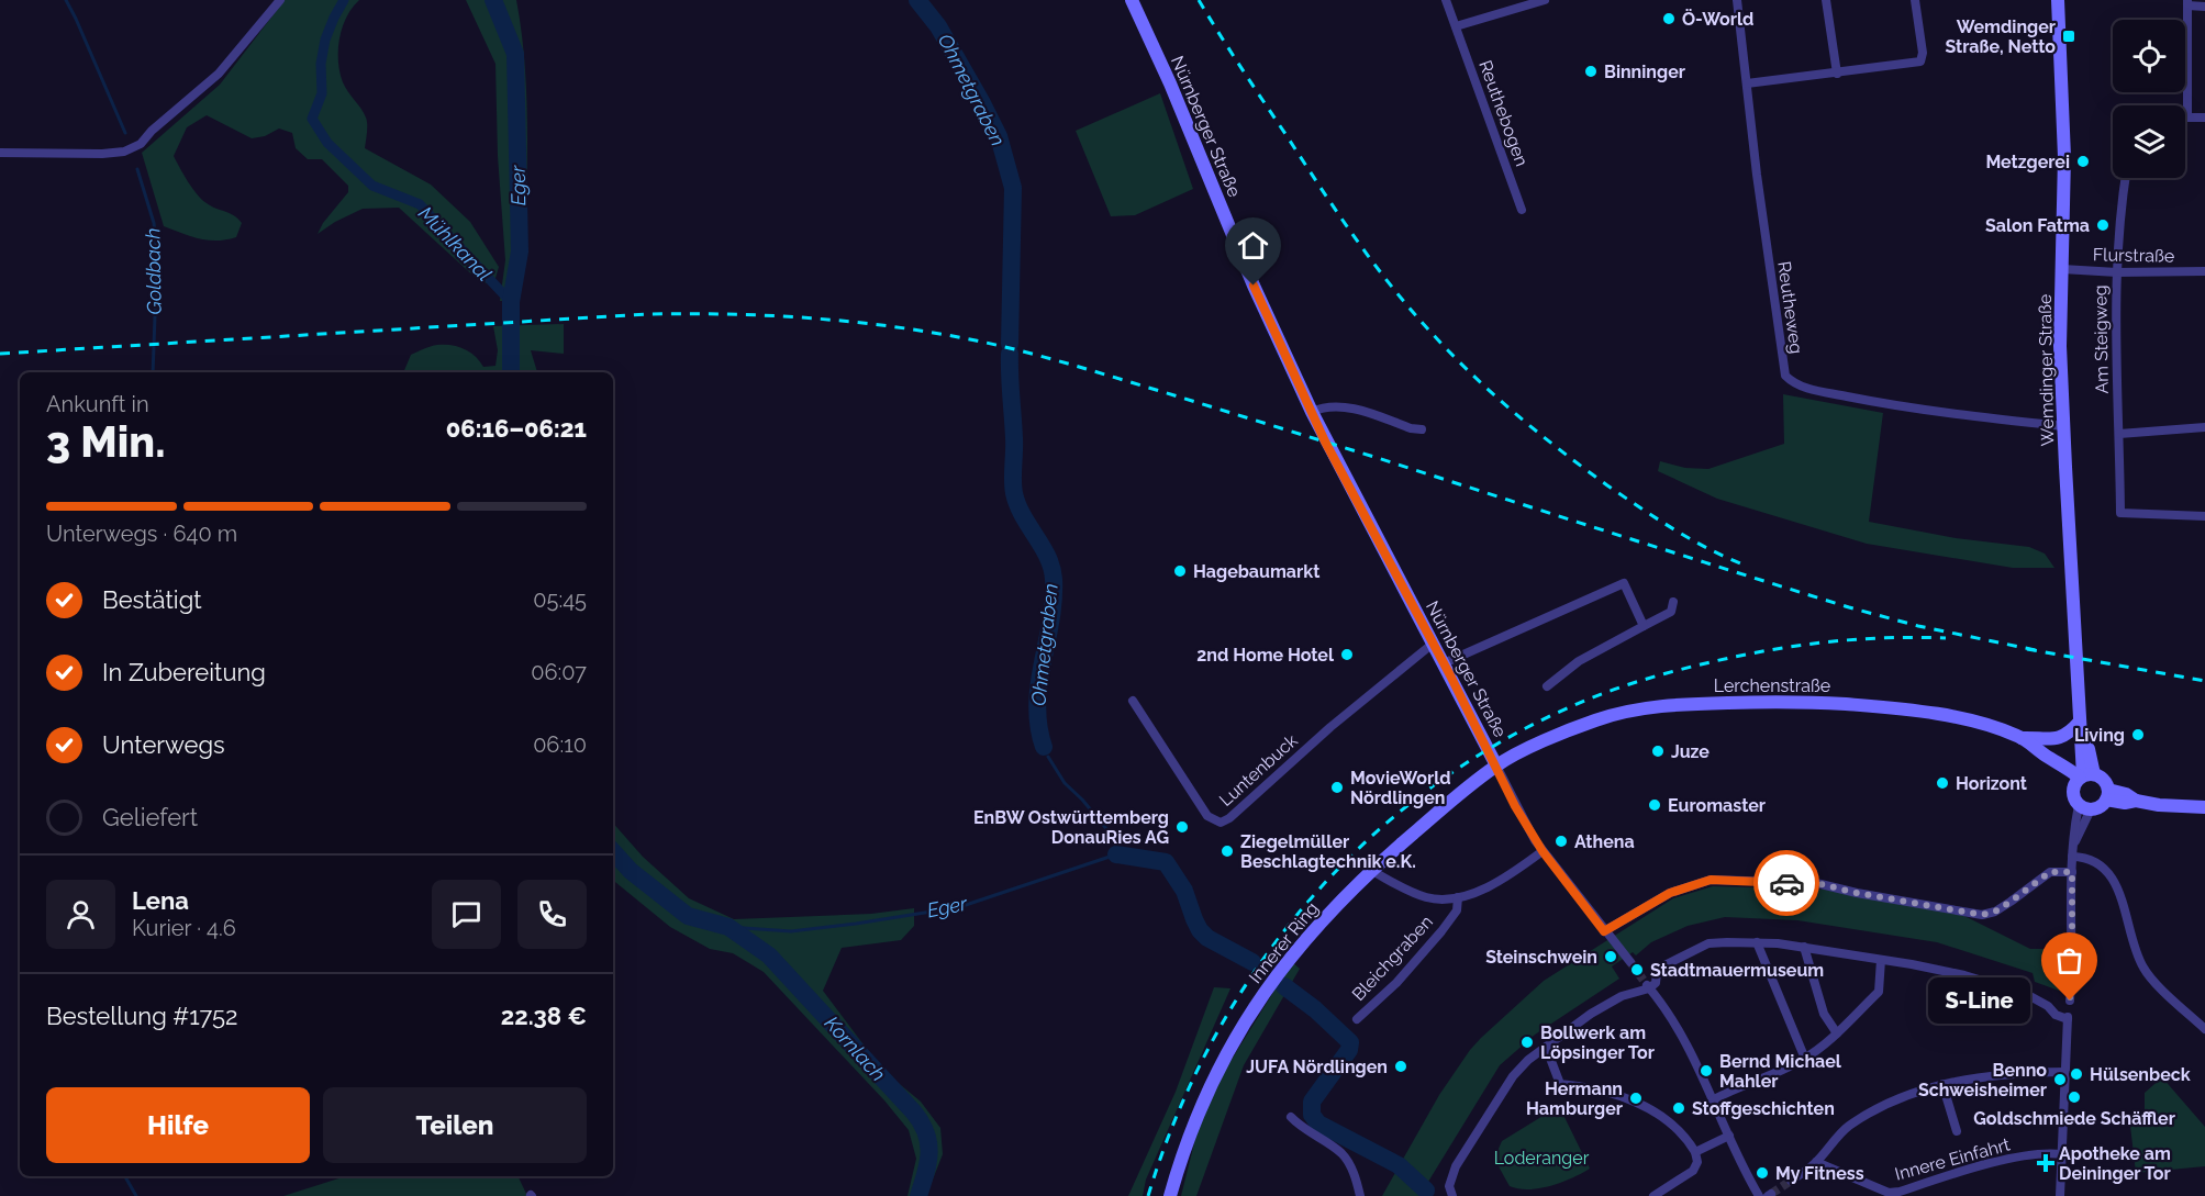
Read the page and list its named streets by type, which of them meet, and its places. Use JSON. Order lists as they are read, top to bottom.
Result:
{
  "streets": {
    "main road": [
      "Nürnberger Straße",
      "Wemdinger Straße",
      "Lerchenstraße",
      "Innerer Ring"
    ],
    "street": [
      "Reuthebogen",
      "Flurstraße",
      "Reutheweg",
      "Am Steigweg",
      "Luntenbuck",
      "Bleichgraben",
      "Innere Einfahrt"
    ]
  },
  "crossings": [
    ["Nürnberger Straße", "Lerchenstraße"],
    ["Nürnberger Straße", "Luntenbuck"],
    ["Nürnberger Straße", "Innerer Ring"],
    ["Flurstraße", "Am Steigweg"],
    ["Flurstraße", "Wemdinger Straße"],
    ["Reutheweg", "Wemdinger Straße"],
    ["Wemdinger Straße", "Lerchenstraße"],
    ["Lerchenstraße", "Innerer Ring"]
  ],
  "water": [
    "Ohmetgraben",
    "Eger",
    "Mühlkanal",
    "Goldbach",
    "Kornlach"
  ],
  "parks": ["Loderanger"],
  "places": {
    "other": [
      "Ö-World",
      "Binninger",
      "Metzgerei",
      "Salon Fatma",
      "Hagebaumarkt",
      "2nd Home Hotel",
      "Living",
      "Juze",
      "Horizont",
      "MovieWorld Nördlingen",
      "Euromaster",
      "EnBW Ostwürttemberg DonauRies AG",
      "Athena",
      "Ziegelmüller Beschlagtechnik e.K.",
      "Steinschwein",
      "Stadtmauermuseum",
      "S-Line",
      "Bollwerk am Löpsinger Tor",
      "JUFA Nördlingen",
      "Bernd Michael Mahler",
      "Hülsenbeck",
      "Benno Schweisheimer",
      "Goldschmiede Schäffler",
      "Hermann Hamburger",
      "Stoffgeschichten",
      "My Fitness"
    ],
    "transit": ["Wemdinger Straße, Netto"],
    "health": ["Apotheke am Deininger Tor"]
  },
  "page": {
    "heading": ["3 Min.", "Ankunft in", "06:16–06:21"],
    "panel": [
      "Lena",
      "Kurier · 4.6",
      "Bestellung #1752",
      "22.38 €"
    ],
    "bar": "Unterwegs · 640 m",
    "list": [
      ["Bestätigt", "05:45"],
      ["In Zubereitung", "06:07"],
      ["Unterwegs", "06:10"],
      "Geliefert"
    ],
    "bubble": "S-Line",
    "buttons": ["Hilfe", "Teilen"]
  }
}
